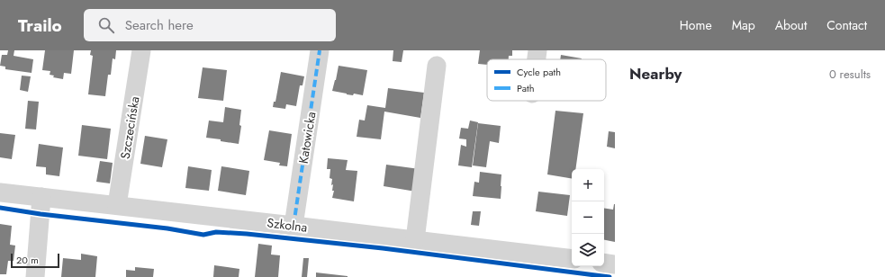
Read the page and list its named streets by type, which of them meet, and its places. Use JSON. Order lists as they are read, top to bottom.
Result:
{
  "streets": {
    "street": ["Szczecińska", "Katowicka", "Szkolna"]
  },
  "crossings": [
    ["Szczecińska", "Szkolna"],
    ["Katowicka", "Szkolna"]
  ],
  "legend": ["Cycle path", "Path"],
  "scale_bar": "20 m",
  "page": {
    "header": "Trailo",
    "search": "Search here",
    "nav": [
      "Home",
      "Map",
      "About",
      "Contact"
    ],
    "heading": ["Nearby", "0 results"],
    "map_buttons": ["+", "−"],
    "scale": "20 m"
  }
}
